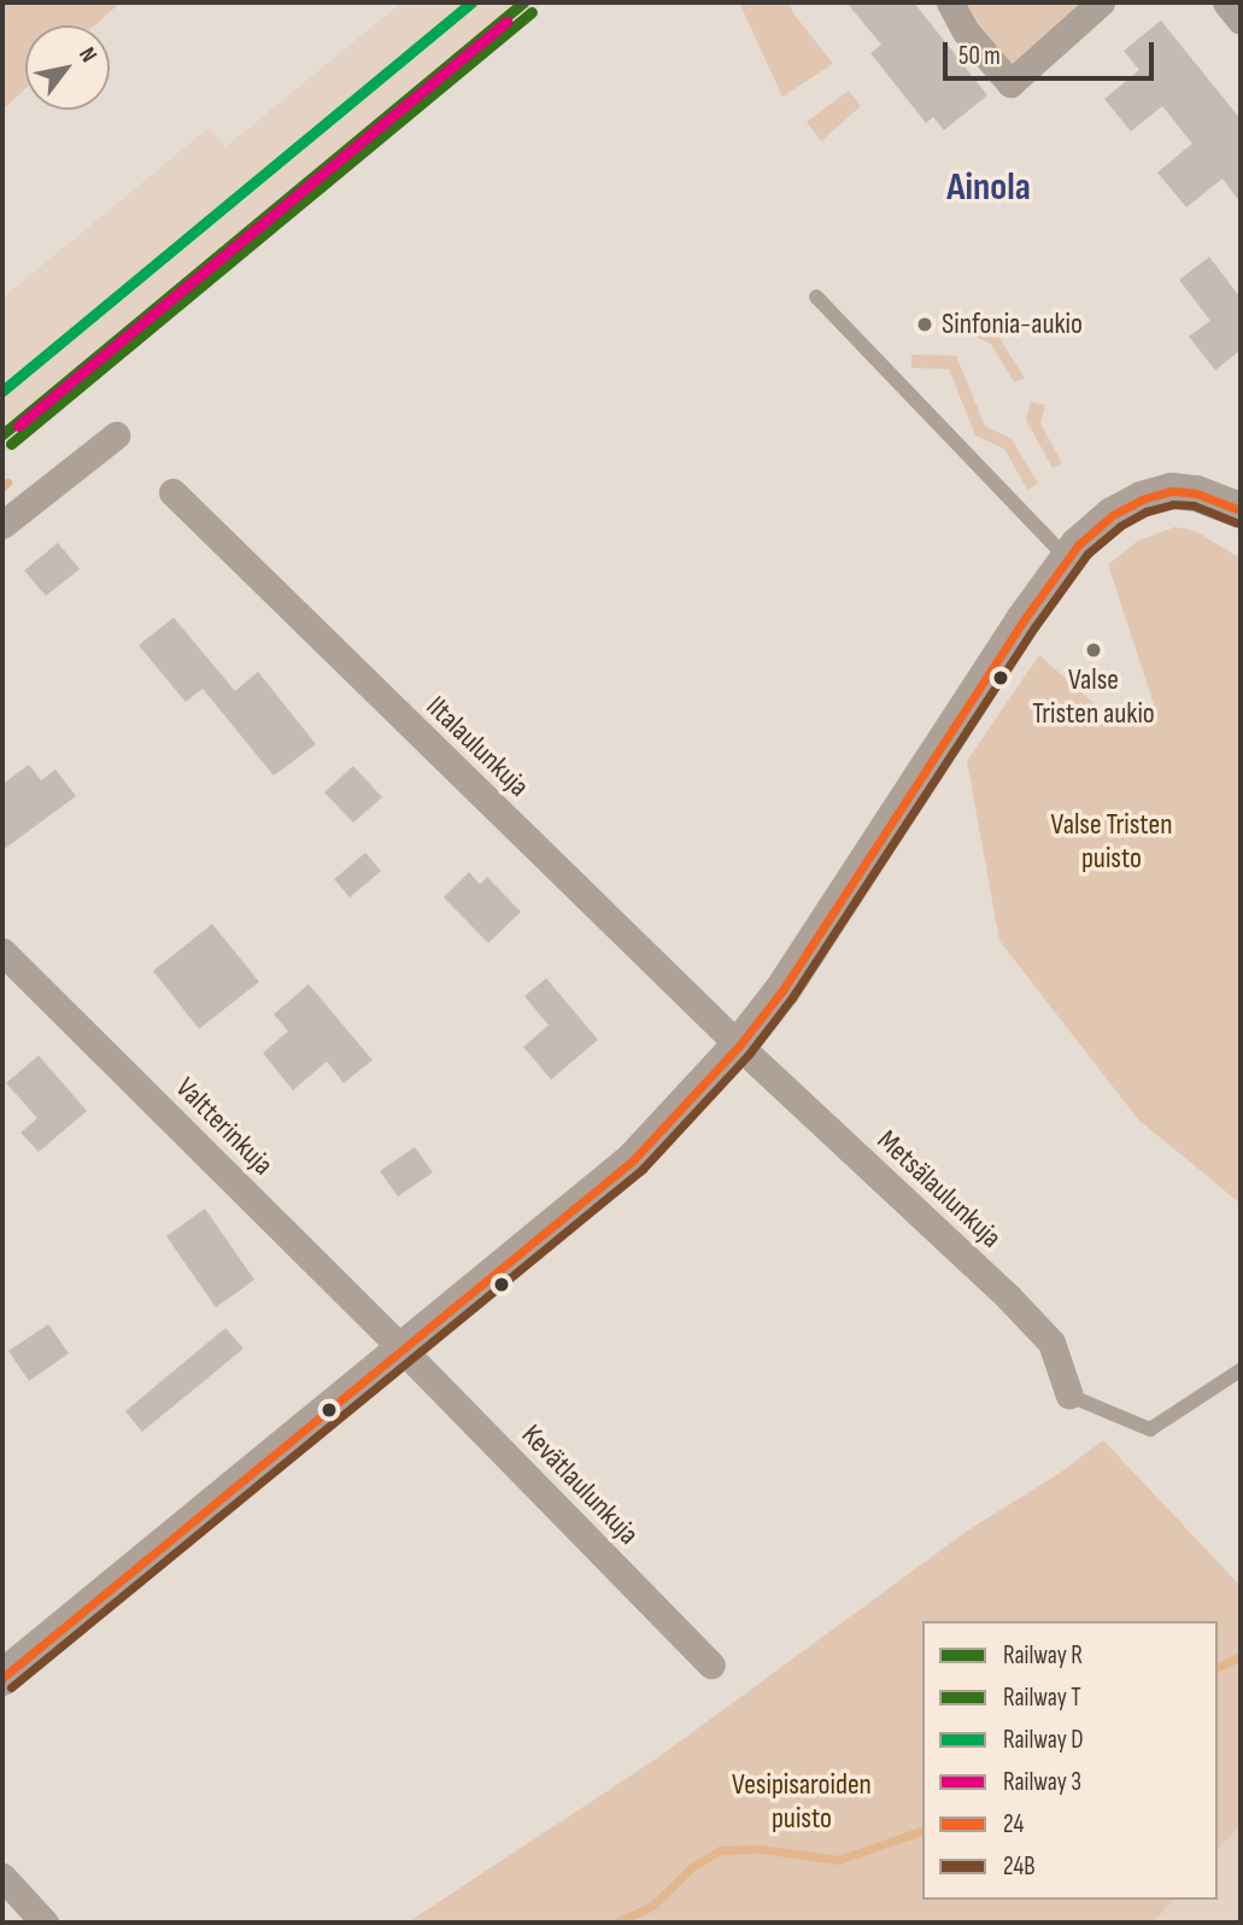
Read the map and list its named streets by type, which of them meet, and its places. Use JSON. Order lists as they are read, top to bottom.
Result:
{
  "streets": {
    "street": [
      "Iltalaulunkuja",
      "Valtterinkuja",
      "Metsälaulunkuja",
      "Kevätlaulunkuja"
    ]
  },
  "crossings": [
    ["Iltalaulunkuja", "Metsälaulunkuja"],
    ["Valtterinkuja", "Kevätlaulunkuja"]
  ],
  "districts": ["Ainola"],
  "parks": ["Valse Tristen puisto", "Vesipisaroiden puisto"],
  "places": ["Sinfonia-aukio", "Valse Tristen aukio"],
  "lines": [
    "rail line R",
    "rail line D",
    "rail line T",
    "rail line 3",
    "transit line 24",
    "transit line 24B"
  ],
  "legend": [
    "Railway R",
    "Railway T",
    "Railway D",
    "Railway 3",
    "24",
    "24B"
  ],
  "scale_bar": "50 m",
  "north": "top right"
}
